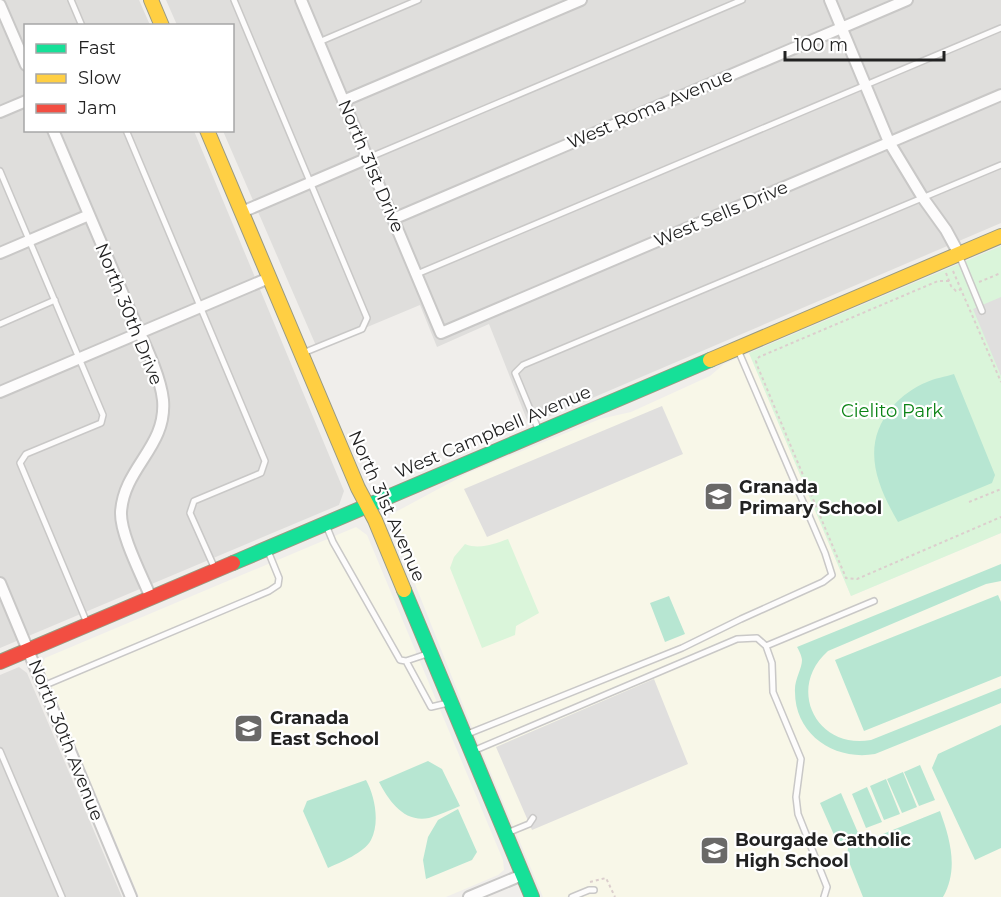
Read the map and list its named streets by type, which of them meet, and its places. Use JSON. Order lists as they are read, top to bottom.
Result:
{
  "streets": {
    "street": [
      "West Roma Avenue",
      "North 31st Drive",
      "West Sells Drive",
      "North 30th Drive",
      "West Campbell Avenue",
      "North 31st Avenue",
      "North 30th Avenue"
    ]
  },
  "crossings": [
    ["West Roma Avenue", "North 31st Drive"],
    ["North 31st Drive", "West Sells Drive"],
    ["North 30th Drive", "West Campbell Avenue"],
    ["West Campbell Avenue", "North 31st Avenue"],
    ["West Campbell Avenue", "North 30th Avenue"]
  ],
  "parks": ["Cielito Park"],
  "places": {
    "school or university": ["Granada Primary School", "Granada East School", "Bourgade Catholic High School"]
  },
  "legend": ["Fast", "Slow", "Jam"],
  "scale_bar": "100 m"
}
